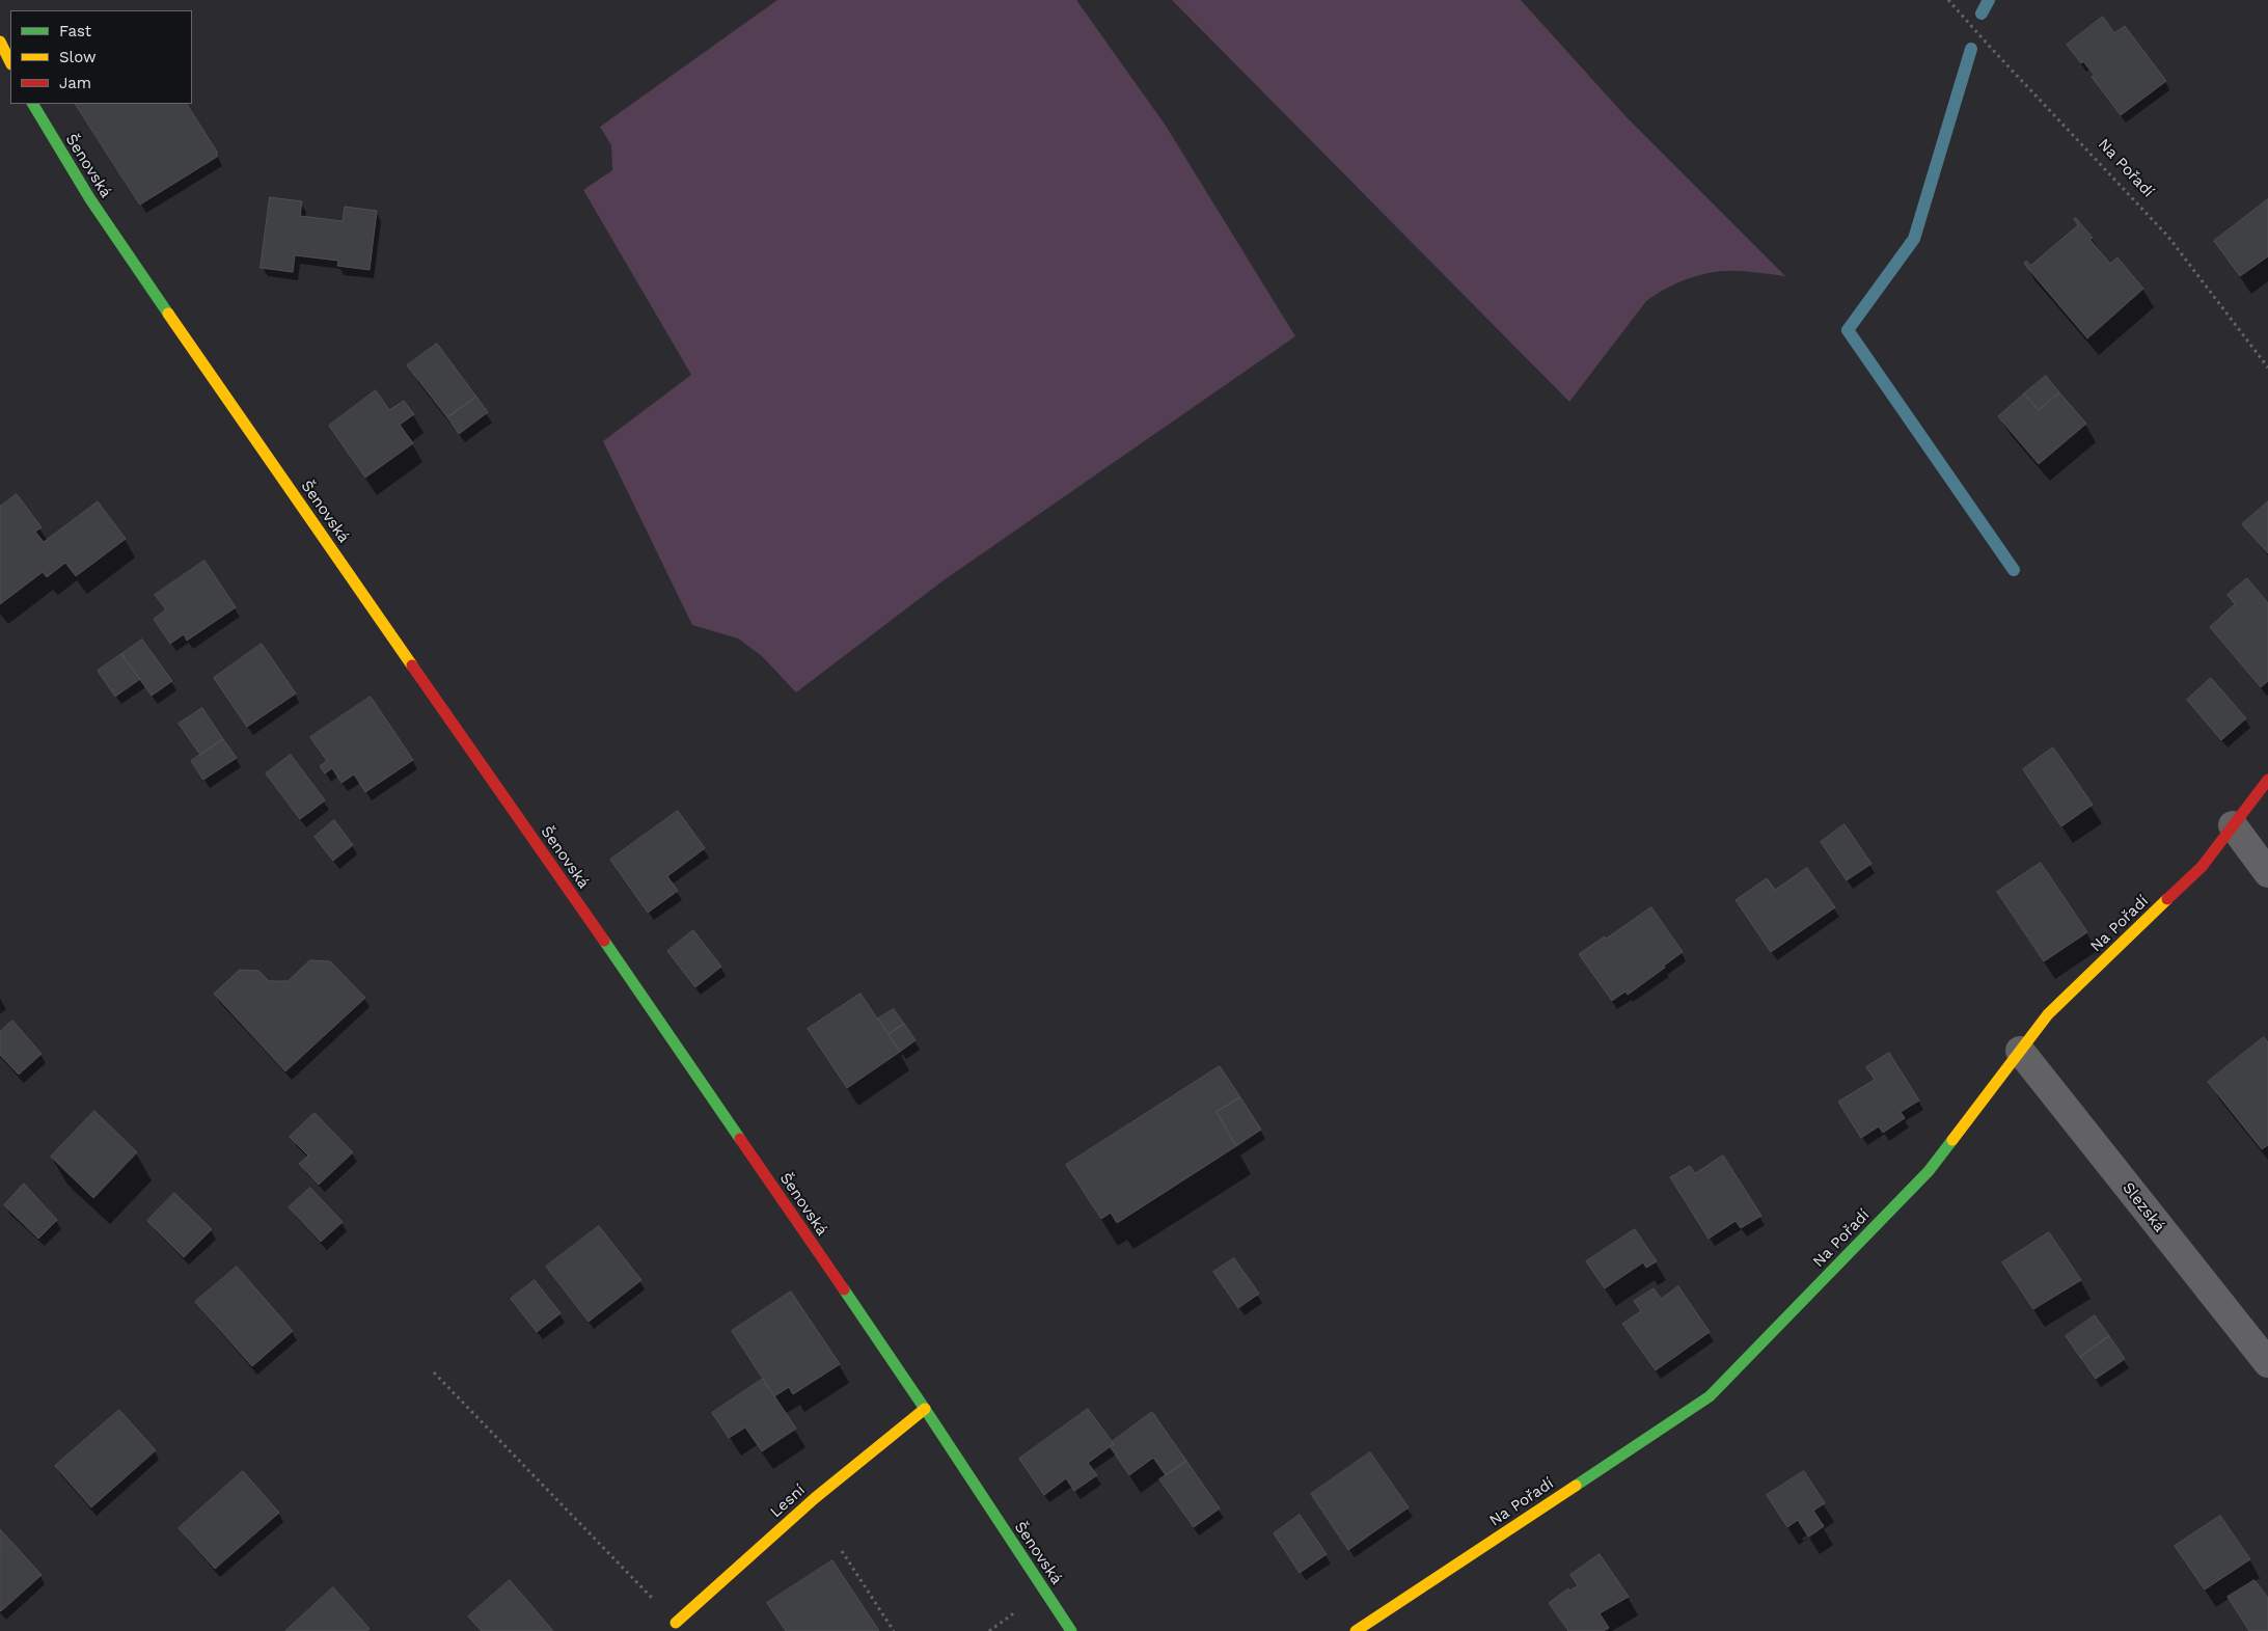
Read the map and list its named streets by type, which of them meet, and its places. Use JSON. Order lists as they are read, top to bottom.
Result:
{
  "streets": {
    "main road": ["Šenovská", "Na Pořadí", "Lesní"],
    "street": ["Slezská"]
  },
  "crossings": [
    ["Šenovská", "Lesní"],
    ["Na Pořadí", "Slezská"]
  ],
  "legend": ["Fast", "Slow", "Jam"]
}
